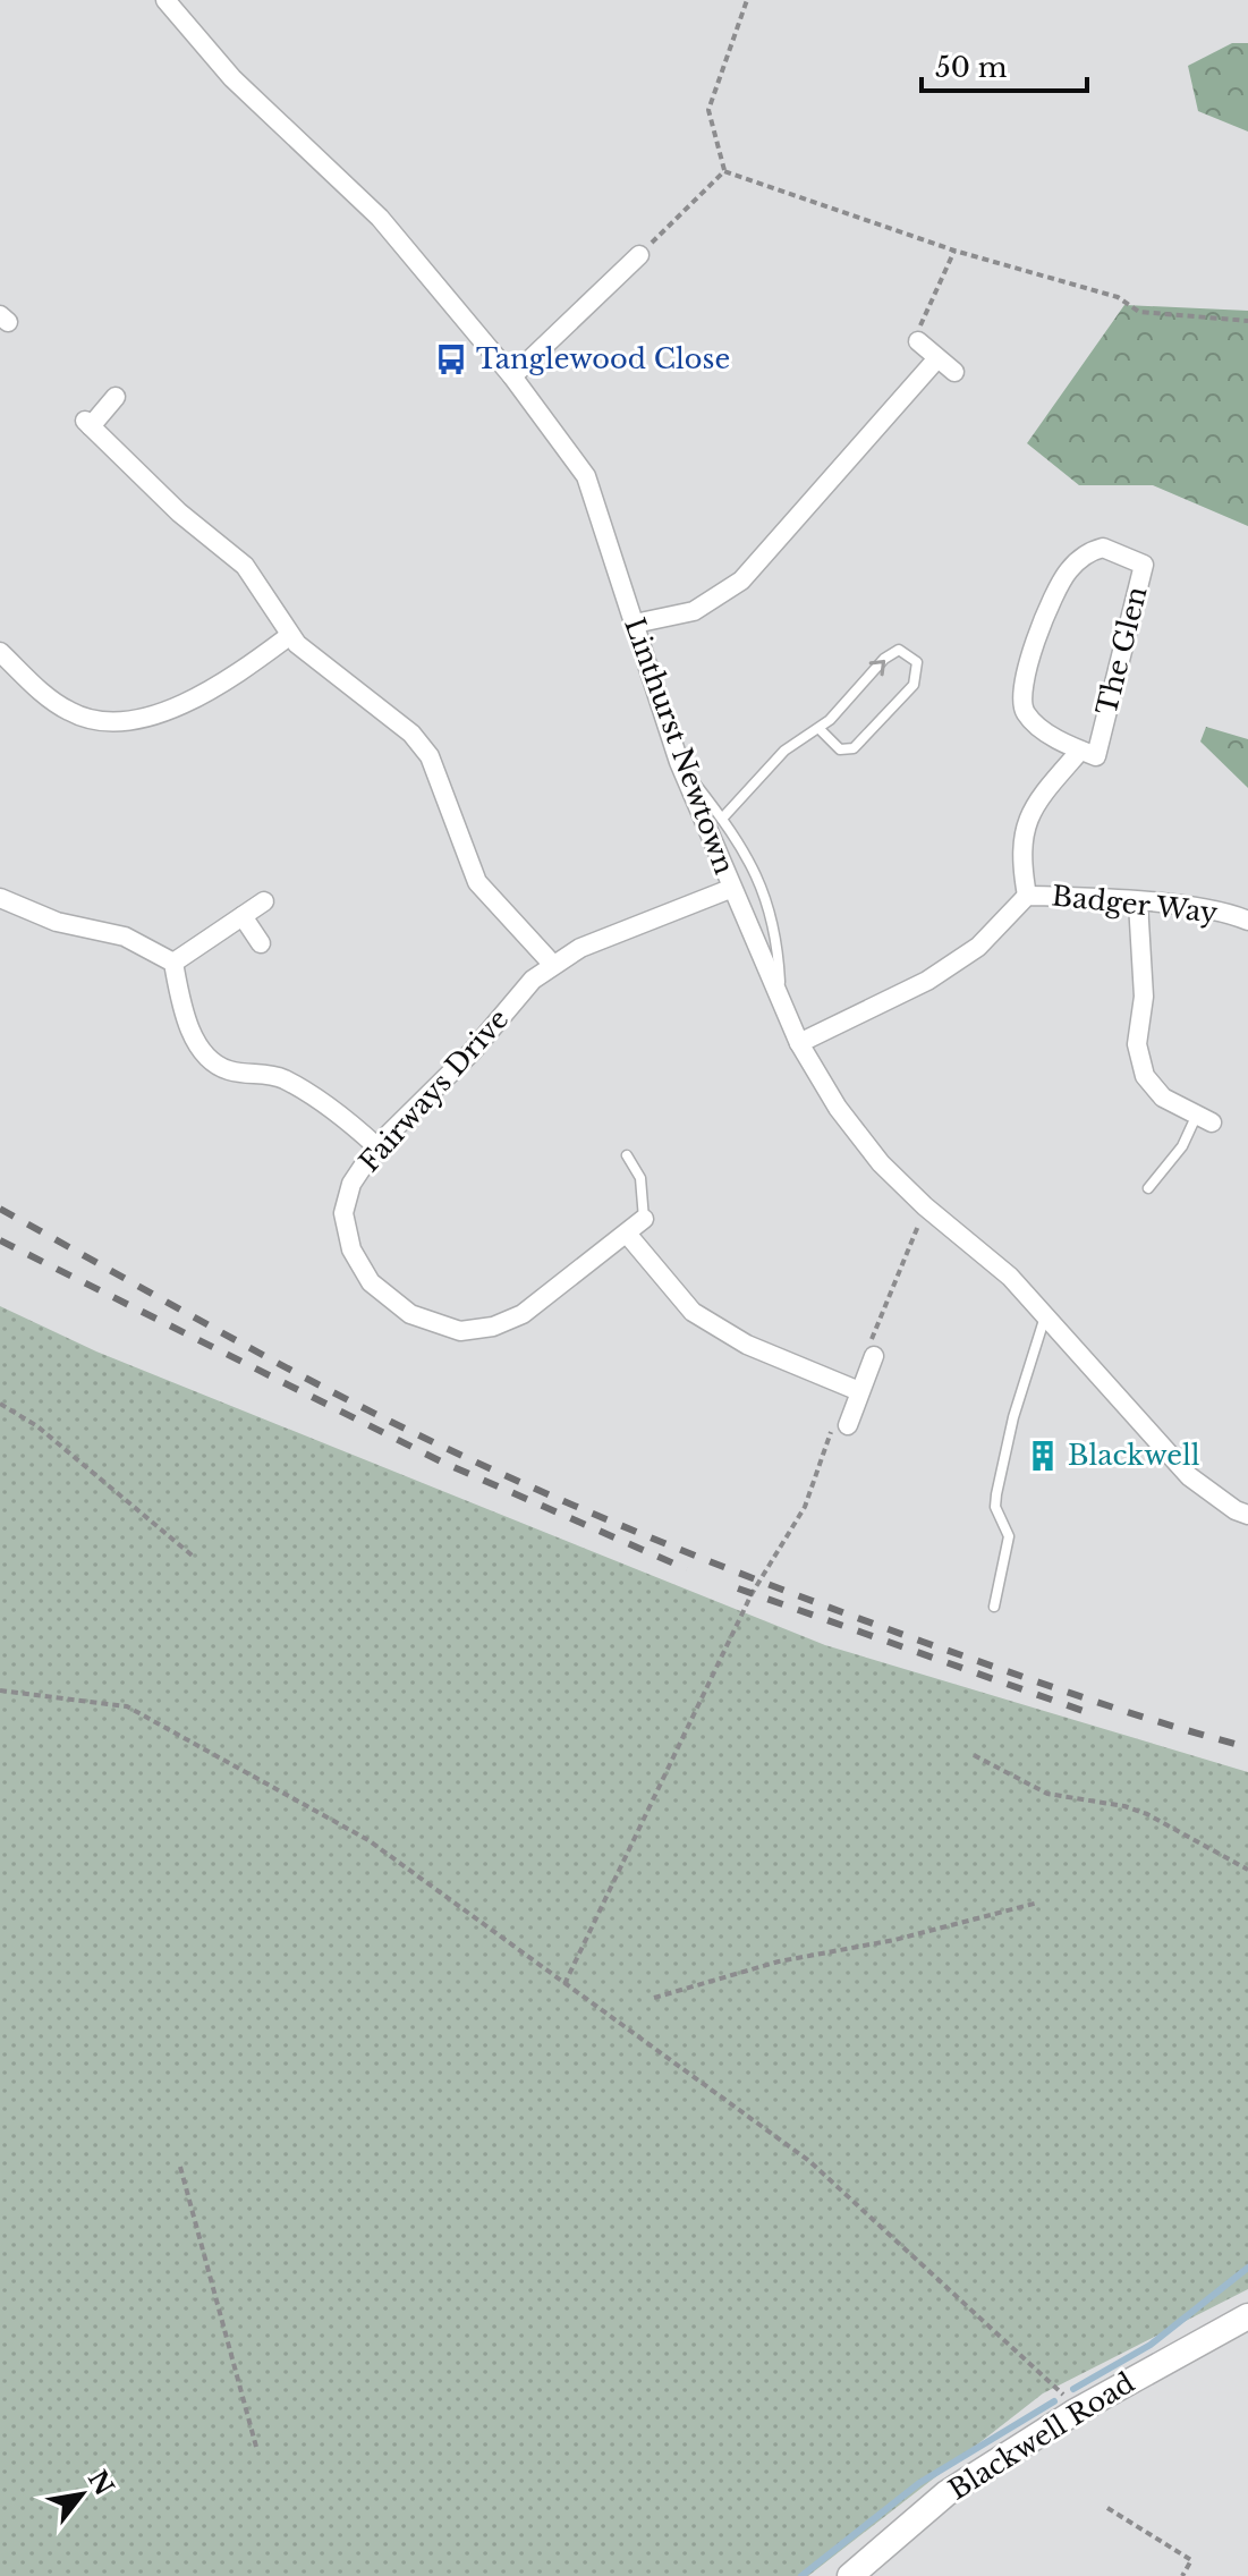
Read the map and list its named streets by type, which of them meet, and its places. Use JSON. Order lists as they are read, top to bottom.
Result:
{
  "streets": {
    "street": [
      "The Glen",
      "Linthurst Newtown",
      "Badger Way",
      "Fairways Drive",
      "Blackwell Road"
    ]
  },
  "crossings": [
    ["The Glen", "Badger Way"],
    ["Linthurst Newtown", "Badger Way"],
    ["Linthurst Newtown", "Fairways Drive"]
  ],
  "places": {
    "bus stop": ["Tanglewood Close"],
    "building": ["Blackwell"]
  },
  "scale_bar": "50 m",
  "north": "top right"
}
